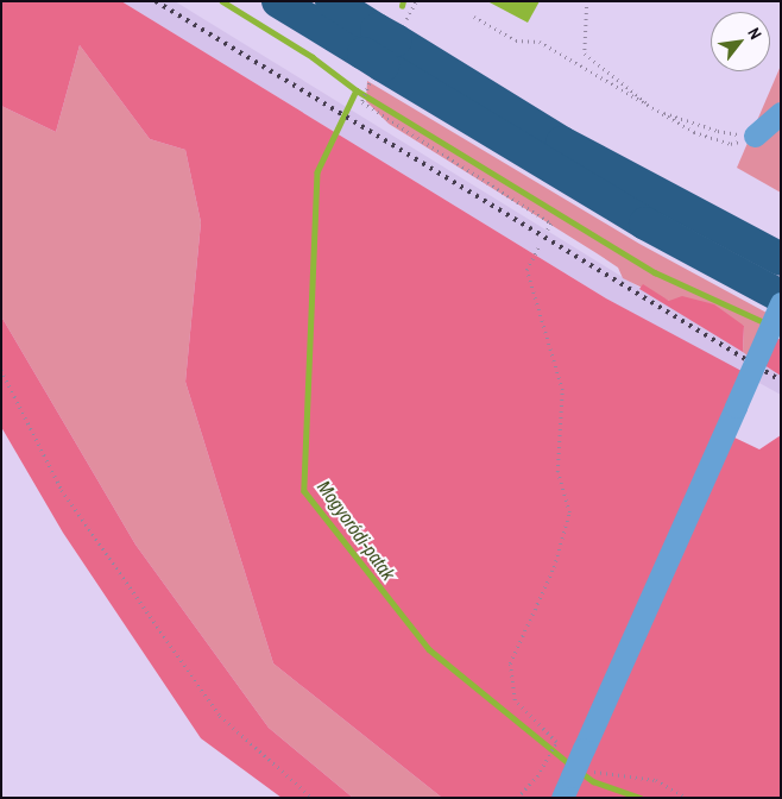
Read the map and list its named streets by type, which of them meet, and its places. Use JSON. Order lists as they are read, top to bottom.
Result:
{
  "water": ["Mogyoródi-patak"],
  "north": "top right"
}
